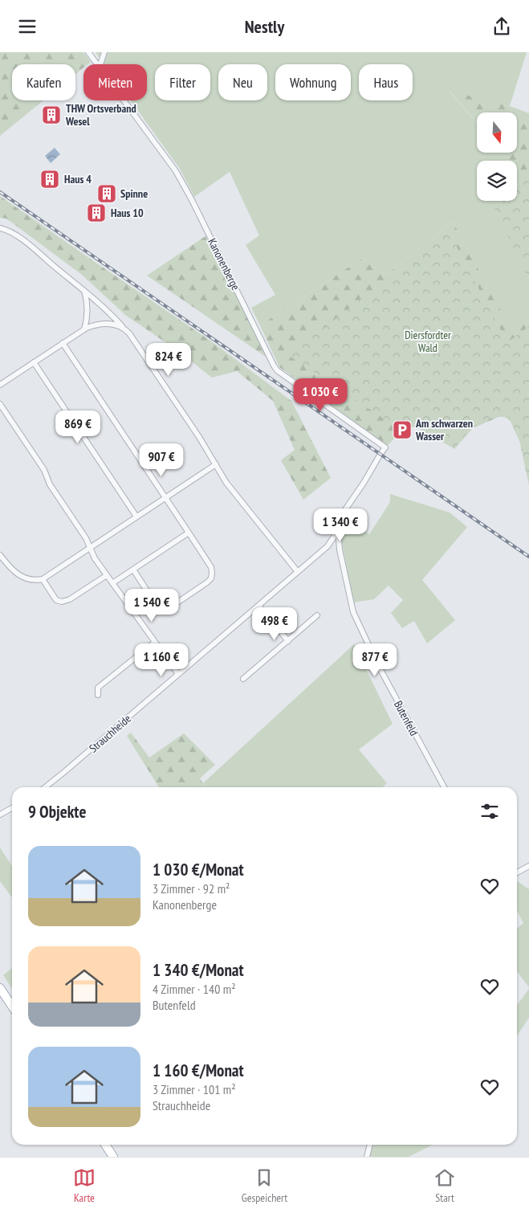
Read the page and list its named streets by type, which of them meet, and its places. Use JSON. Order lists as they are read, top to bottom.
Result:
{
  "streets": {
    "street": ["Kanonenberge", "Butenfeld", "Strauchheide"]
  },
  "crossings": [
    ["Kanonenberge", "Strauchheide"],
    ["Butenfeld", "Strauchheide"]
  ],
  "parks": ["Diersfordter Wald"],
  "places": {
    "building": [
      "THW Ortsverband Wesel",
      "Haus 4",
      "Spinne",
      "Haus 10"
    ],
    "parking": ["Am schwarzen Wasser"]
  },
  "north": "bottom",
  "page": {
    "header": "Nestly",
    "chip": [
      "Kaufen",
      "Mieten",
      "Filter",
      "Neu",
      "Wohnung",
      "Haus"
    ],
    "price": [
      "824 €",
      "1 030 €",
      "869 €",
      "907 €",
      "1 340 €",
      "1 540 €",
      "498 €",
      "1 160 €",
      "877 €"
    ],
    "heading": "9 Objekte",
    "list": [
      {
        "name": "1 030 €/Monat",
        "note": "3 Zimmer · 92 m² · Kanonenberge"
      },
      {
        "name": "1 340 €/Monat",
        "note": "4 Zimmer · 140 m² · Butenfeld"
      },
      {
        "name": "1 160 €/Monat",
        "note": "3 Zimmer · 101 m² · Strauchheide"
      }
    ],
    "tabs": ["Karte", "Gespeichert", "Start"]
  }
}
